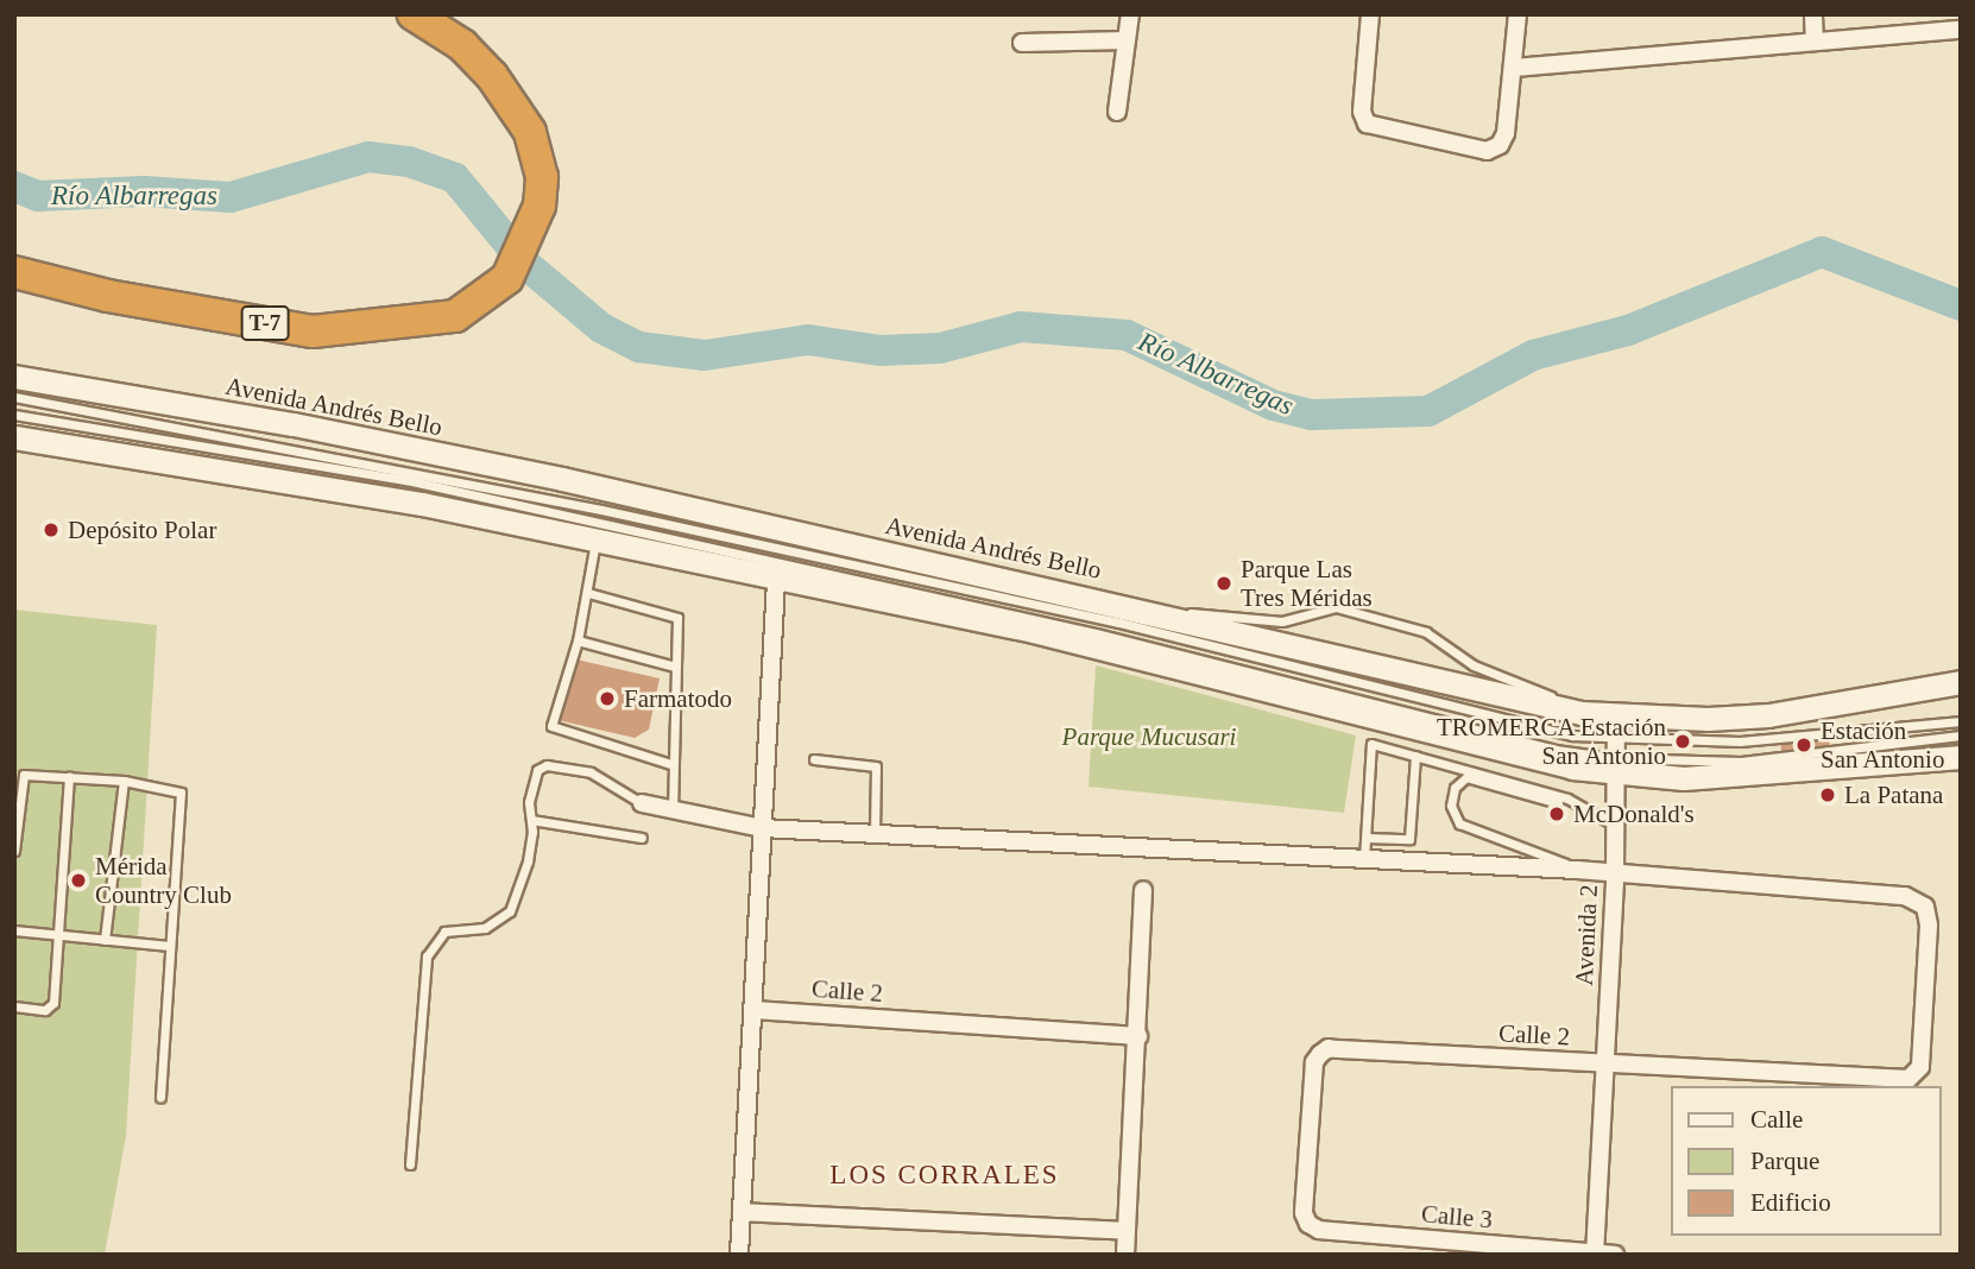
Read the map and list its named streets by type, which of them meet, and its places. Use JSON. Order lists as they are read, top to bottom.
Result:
{
  "streets": {
    "highway": ["T-7"],
    "street": [
      "Avenida Andrés Bello",
      "Avenida 2",
      "Calle 2",
      "Calle 3"
    ]
  },
  "crossings": [
    ["Avenida Andrés Bello", "Avenida 2"],
    ["Avenida 2", "Calle 2"],
    ["Avenida 2", "Calle 3"],
    ["Calle 2", "Calle 3"]
  ],
  "districts": ["LOS CORRALES"],
  "water": ["Río Albarregas"],
  "parks": ["Parque Mucusari"],
  "places": [
    "Depósito Polar",
    "Parque Las Tres Méridas",
    "Farmatodo",
    "TROMERCA Estación San Antonio",
    "Estación San Antonio",
    "La Patana",
    "McDonald's",
    "Mérida Country Club"
  ],
  "legend": ["Calle", "Parque", "Edificio"]
}
